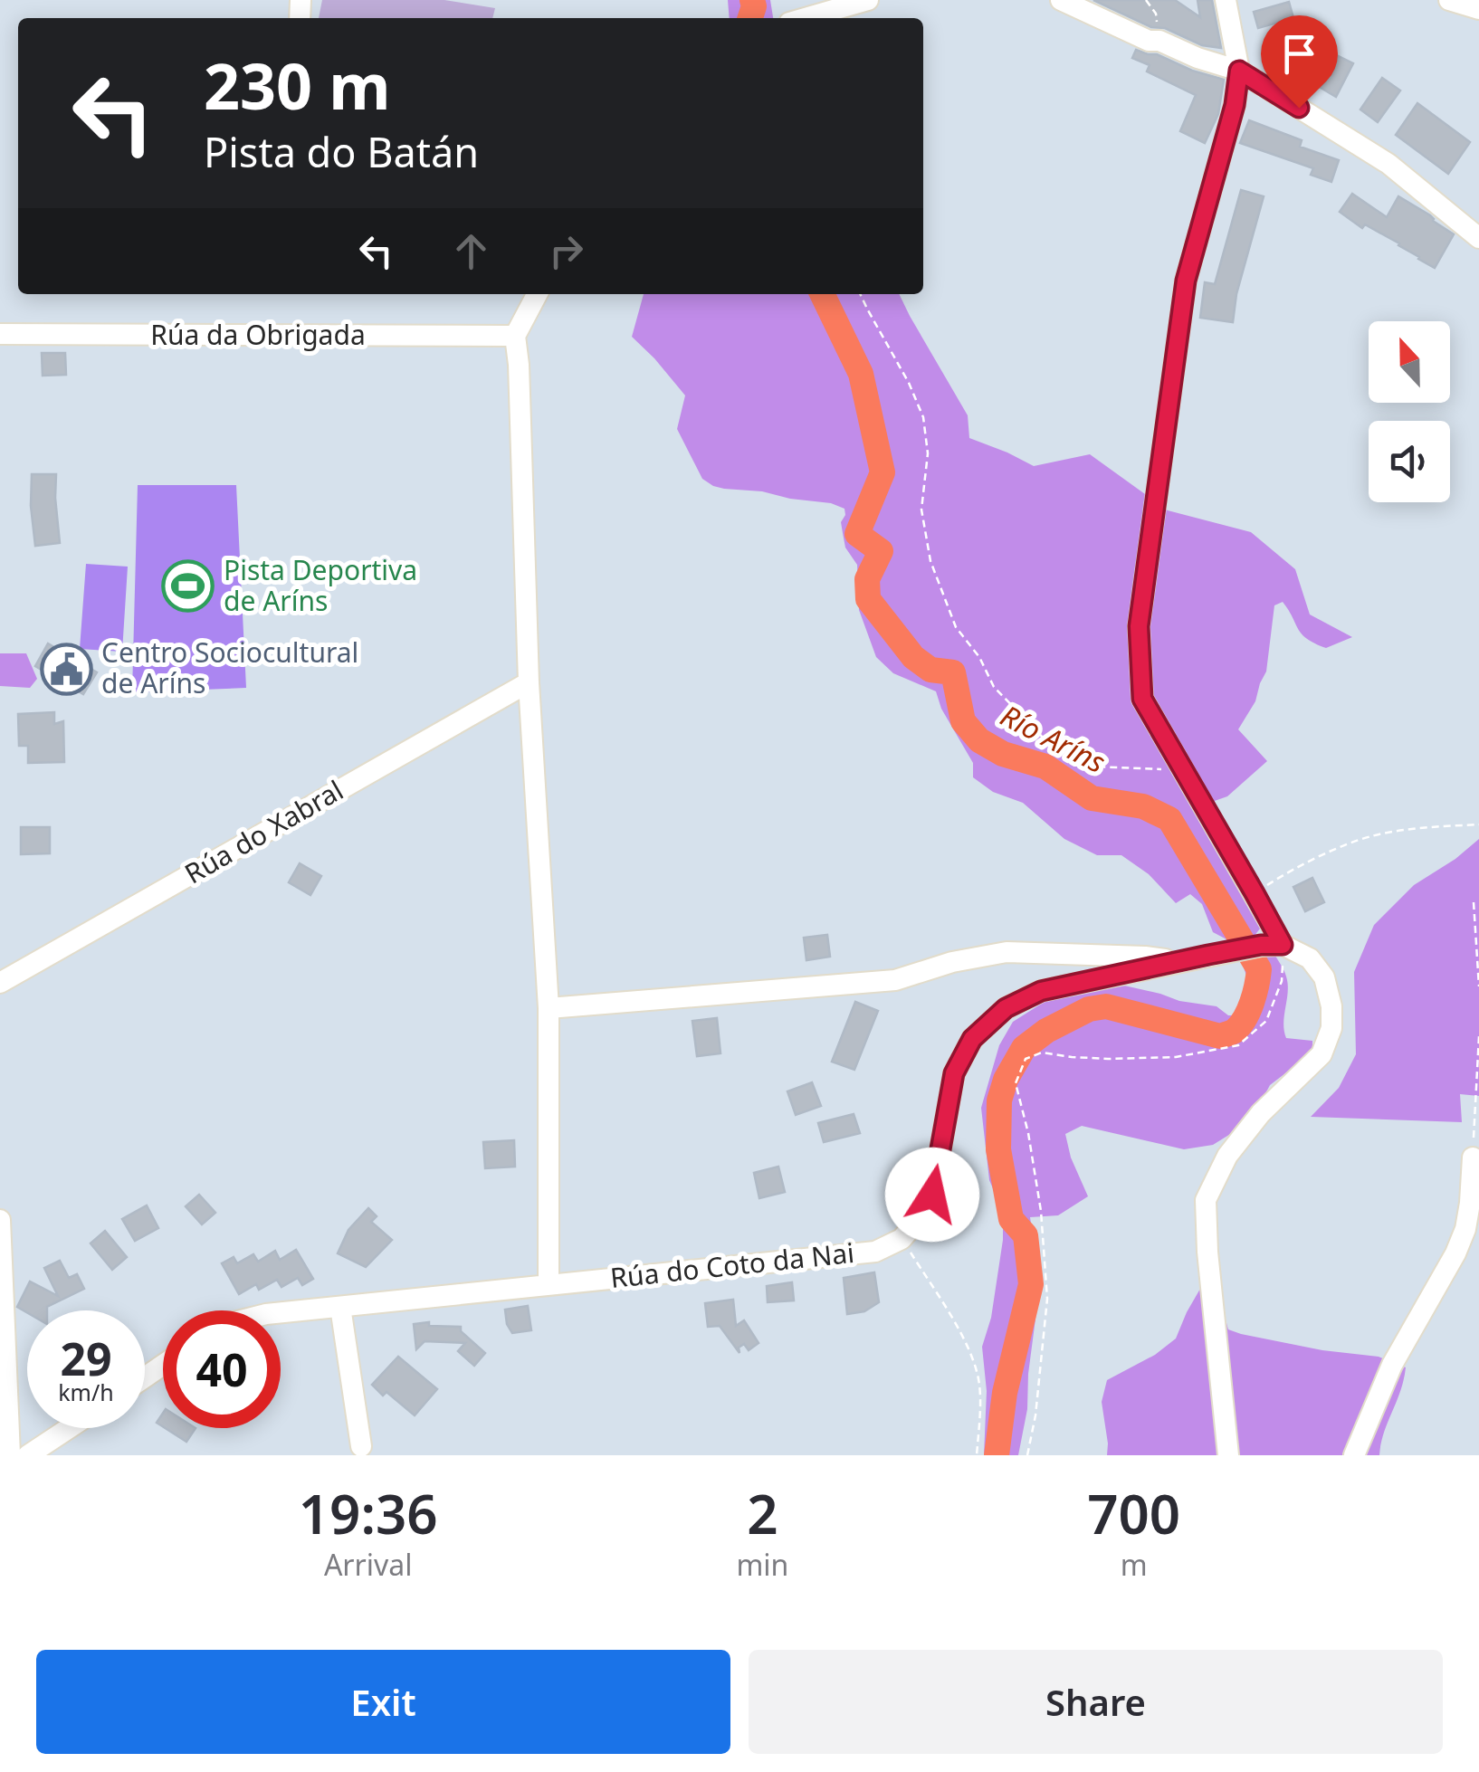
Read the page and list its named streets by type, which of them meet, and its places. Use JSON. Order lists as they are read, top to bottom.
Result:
{
  "streets": {
    "street": ["Rúa da Obrigada", "Rúa do Xabral", "Rúa do Coto da Nai"]
  },
  "water": ["Río Aríns"],
  "places": {
    "sports": ["Pista Deportiva de Aríns"],
    "public building": ["Centro Sociocultural de Aríns"]
  },
  "north": "top",
  "page": {
    "turn": ["230 m", "Pista do Batán"],
    "speed": "29 km/h",
    "limit": "40",
    "eta": [
      "19:36",
      "Arrival",
      "2",
      "min",
      "700",
      "m"
    ],
    "buttons": ["Exit", "Share"]
  }
}
